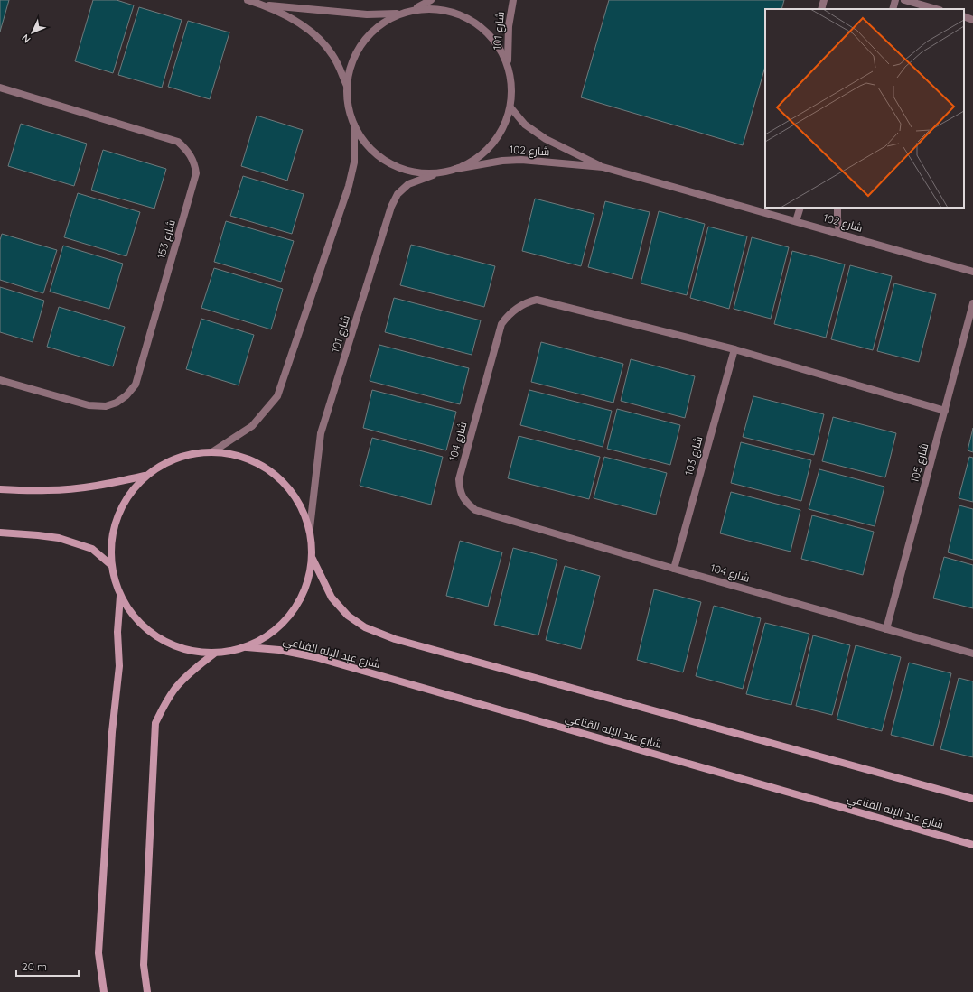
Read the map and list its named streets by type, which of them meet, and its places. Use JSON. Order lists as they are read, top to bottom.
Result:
{
  "streets": {
    "main road": ["شارع عبد الإله القناعي"],
    "street": [
      "شارع 101",
      "شارع 102",
      "شارع 153",
      "شارع 104",
      "شارع 103",
      "شارع 105"
    ]
  },
  "crossings": [
    ["شارع 104", "شارع 103"],
    ["شارع 104", "شارع 105"]
  ],
  "scale_bar": "20 m",
  "north": "bottom left"
}
